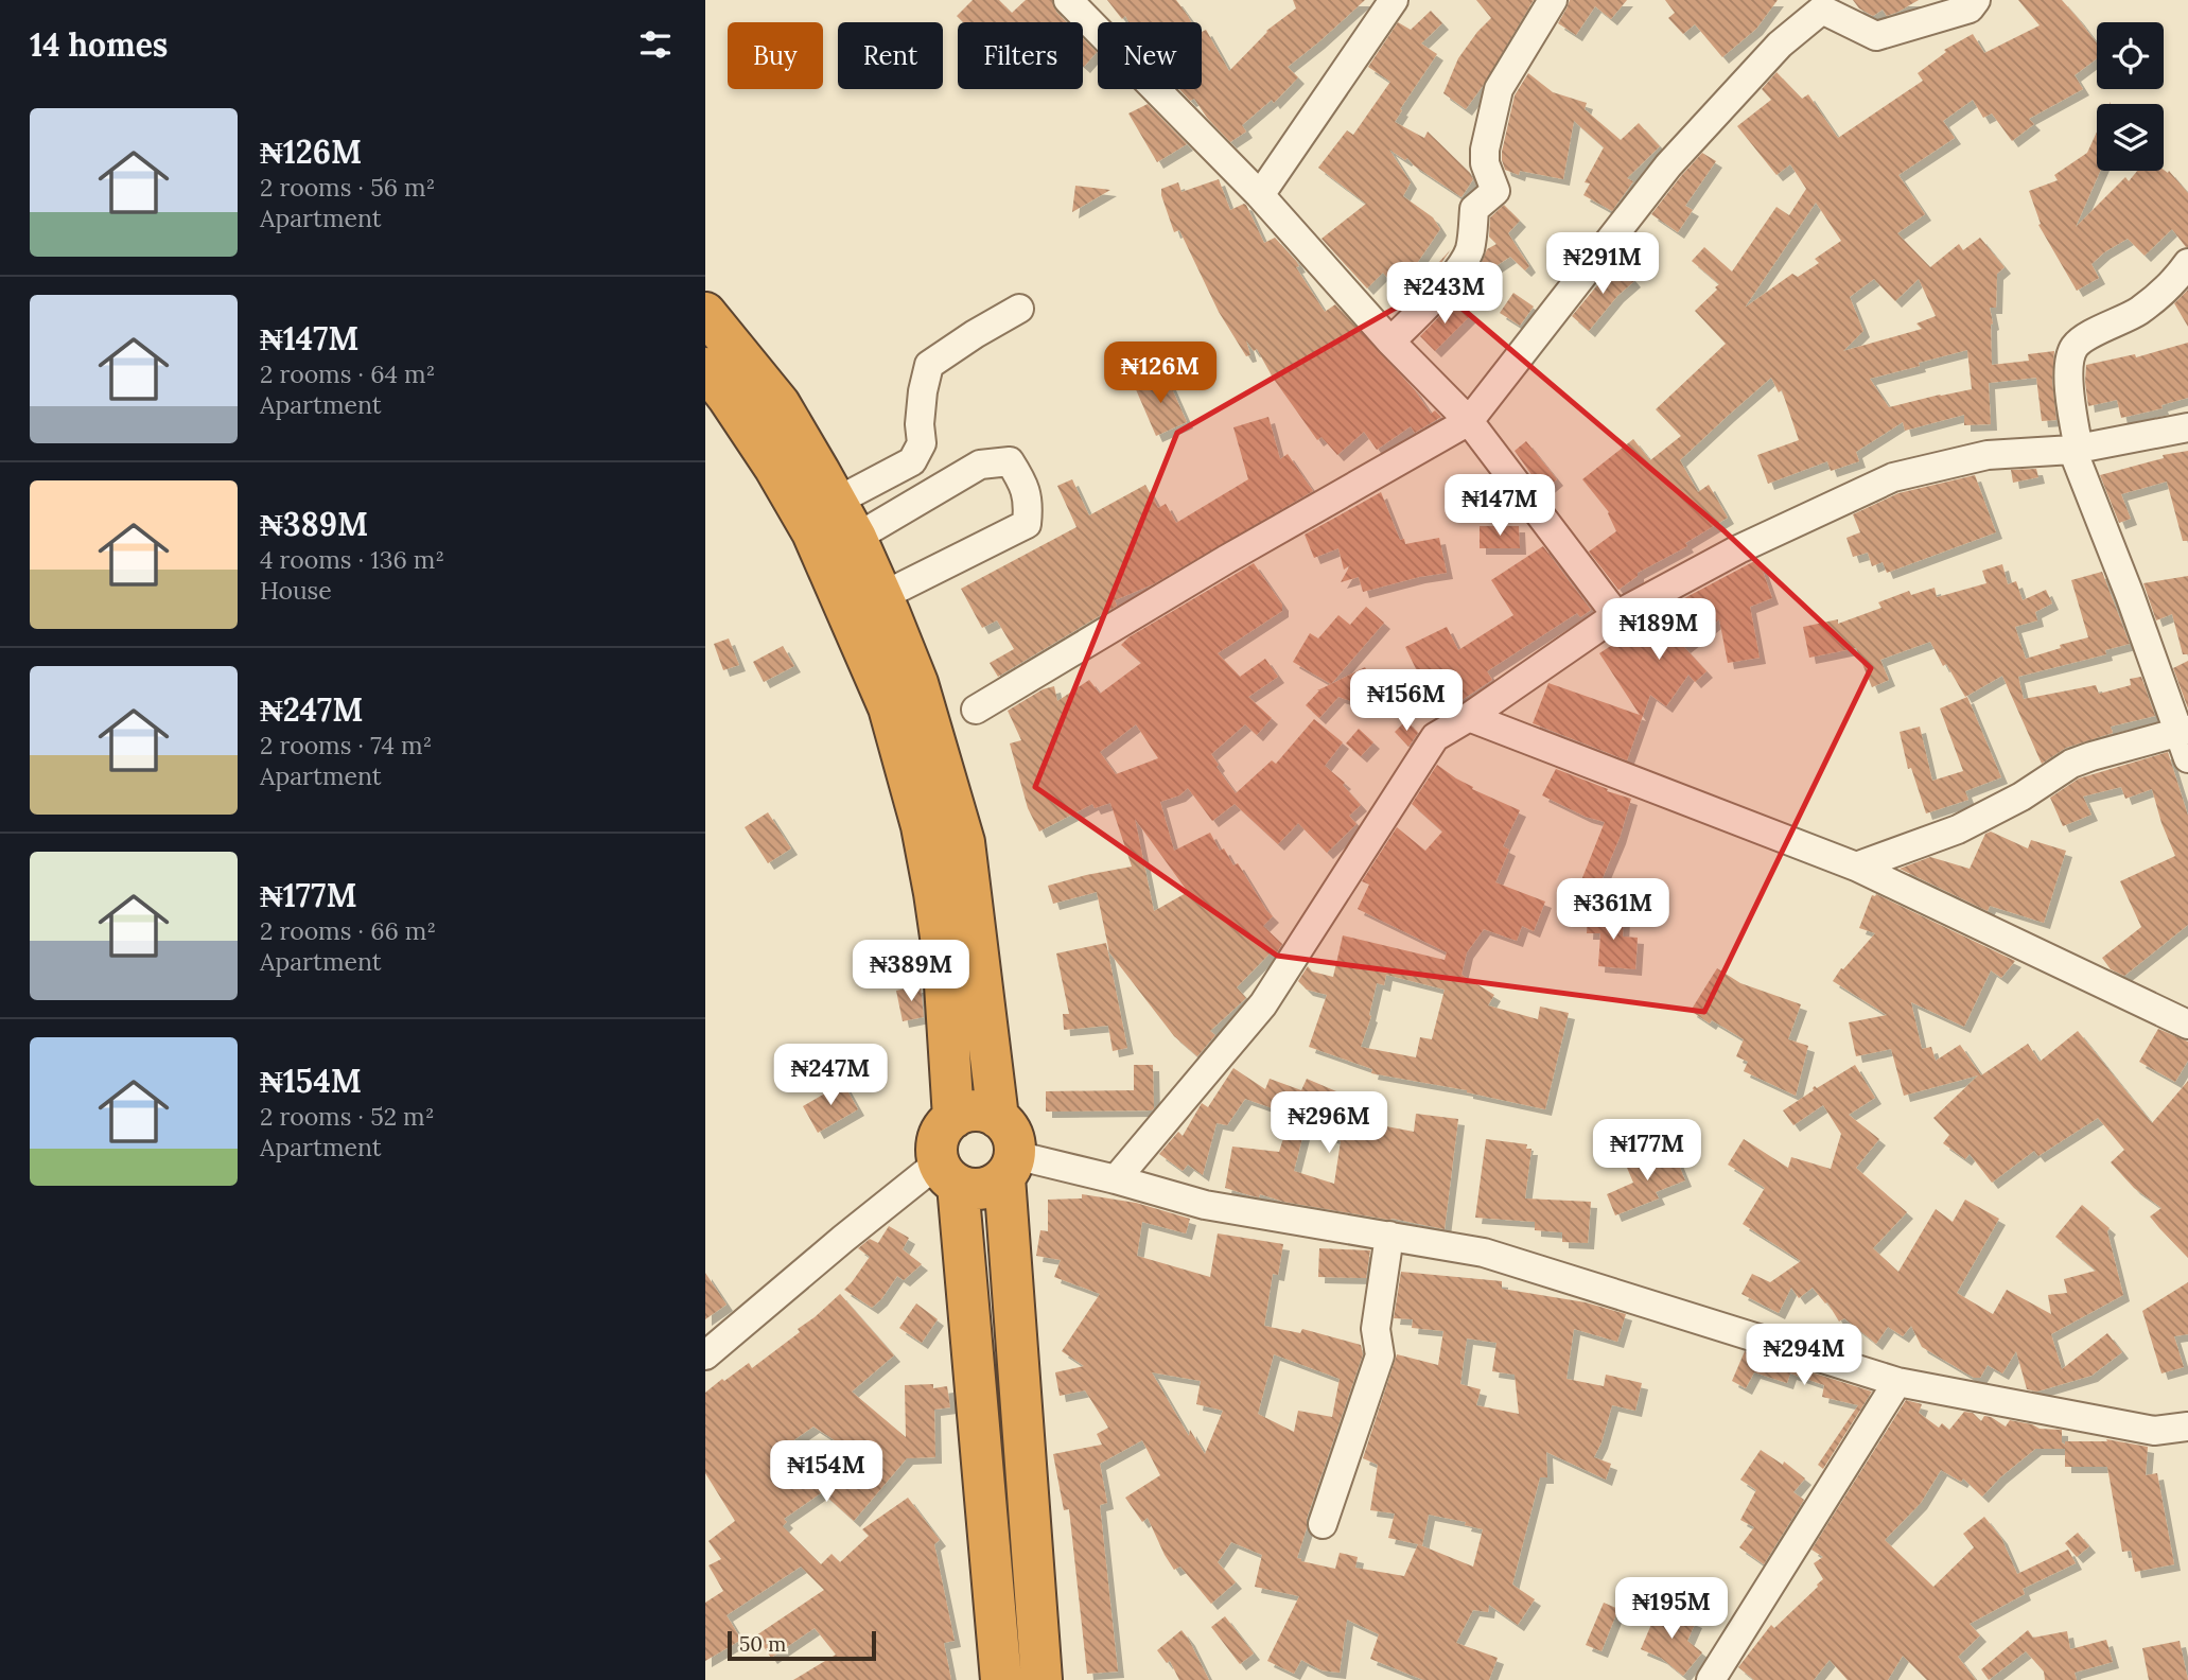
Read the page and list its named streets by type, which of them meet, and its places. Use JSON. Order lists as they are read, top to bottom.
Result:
{
  "scale_bar": "50 m",
  "page": {
    "heading": "14 homes",
    "chip": [
      "Buy",
      "Rent",
      "Filters",
      "New"
    ],
    "list": [
      {
        "name": "₦126M",
        "note": "2 rooms · 56 m² · Apartment"
      },
      {
        "name": "₦147M",
        "note": "2 rooms · 64 m² · Apartment"
      },
      {
        "name": "₦389M",
        "note": "4 rooms · 136 m² · House"
      },
      {
        "name": "₦247M",
        "note": "2 rooms · 74 m² · Apartment"
      },
      {
        "name": "₦177M",
        "note": "2 rooms · 66 m² · Apartment"
      },
      {
        "name": "₦154M",
        "note": "2 rooms · 52 m² · Apartment"
      }
    ],
    "price": [
      "₦291M",
      "₦243M",
      "₦126M",
      "₦147M",
      "₦189M",
      "₦156M",
      "₦361M",
      "₦389M",
      "₦247M",
      "₦296M",
      "₦177M",
      "₦294M",
      "₦154M",
      "₦195M"
    ],
    "scale": "50 m"
  }
}
